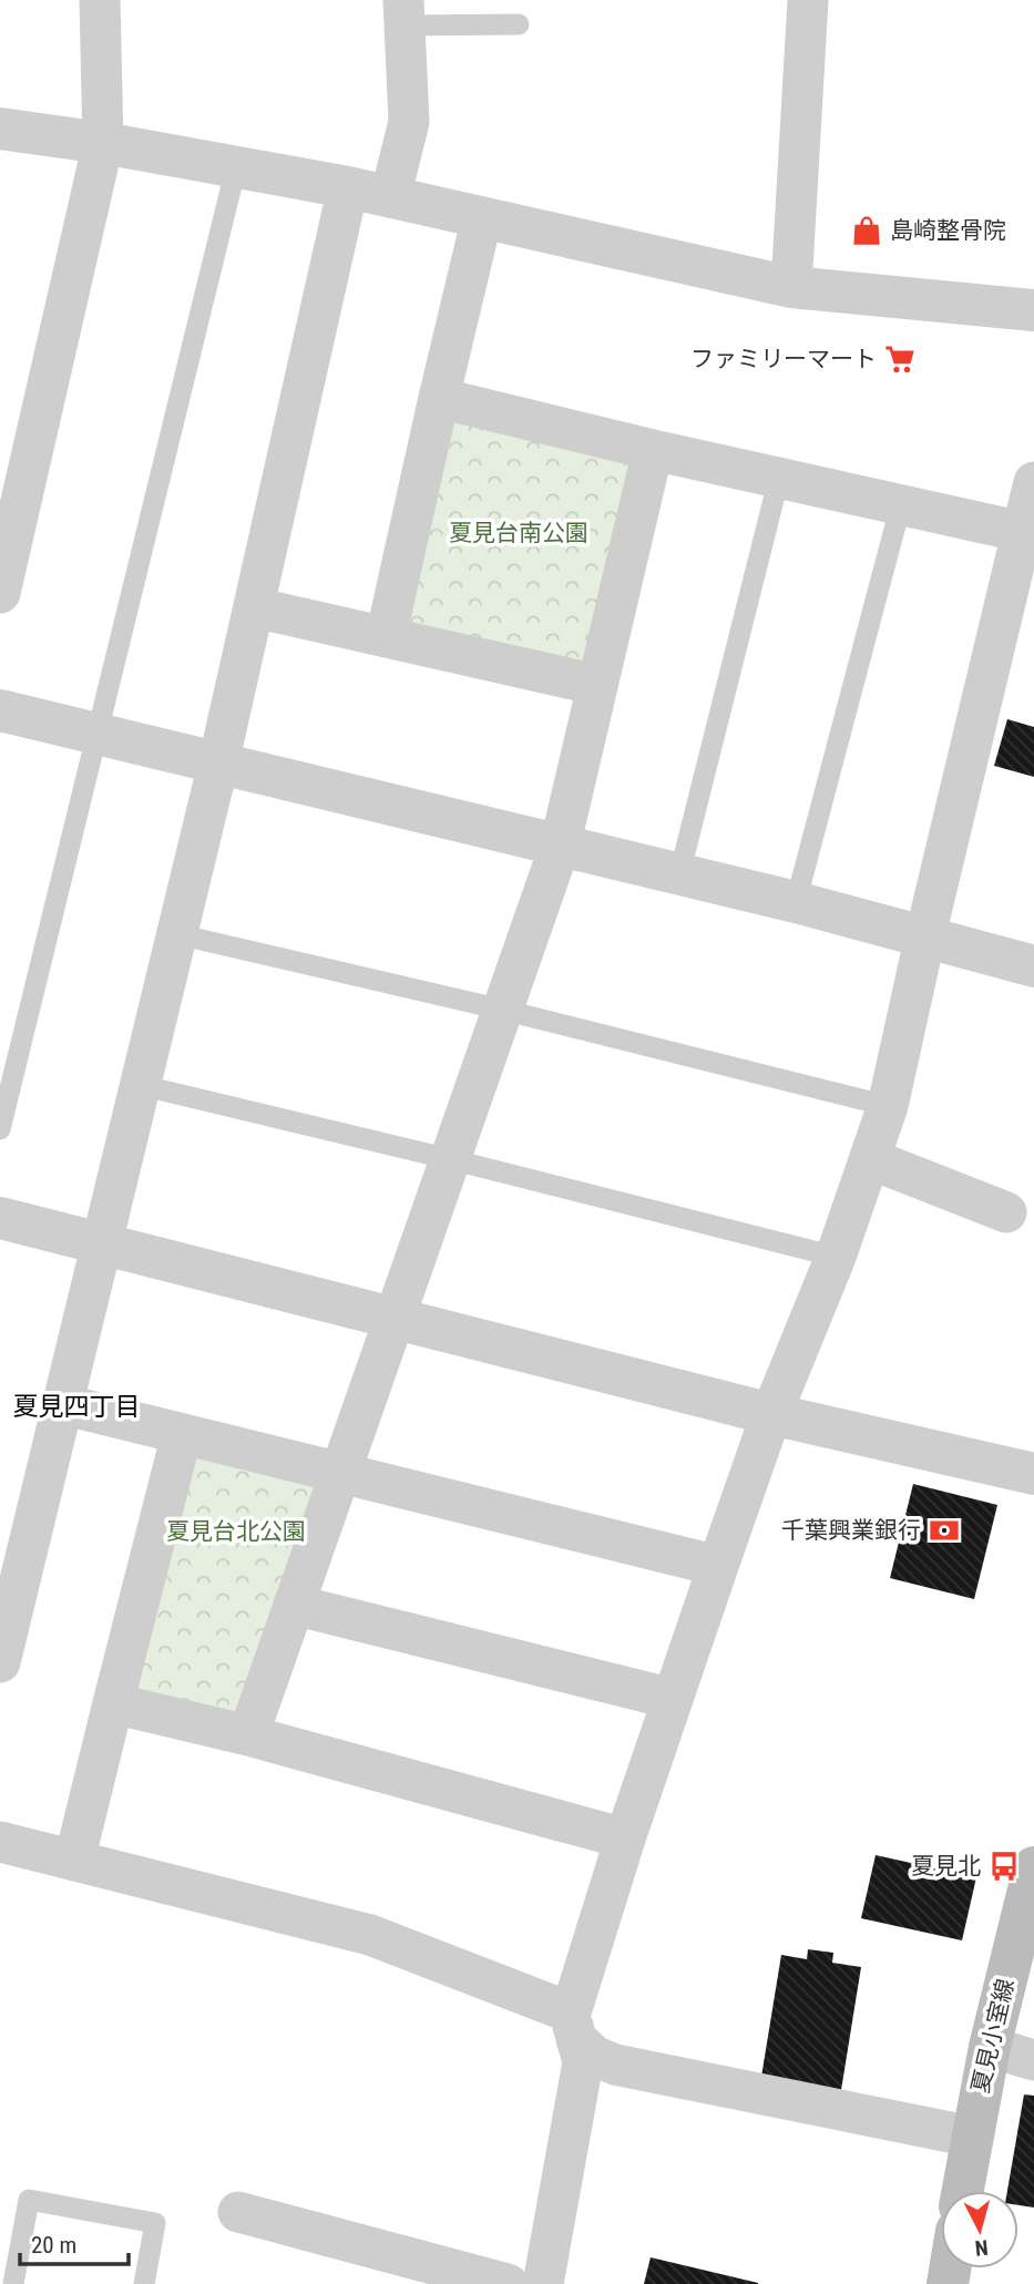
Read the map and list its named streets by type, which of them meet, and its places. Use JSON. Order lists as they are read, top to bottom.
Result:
{
  "streets": {
    "main road": ["夏見小室線"]
  },
  "districts": ["夏見四丁目"],
  "parks": ["夏見台南公園", "夏見台北公園"],
  "places": {
    "shop": ["島崎整骨院"],
    "supermarket": ["ファミリーマート"],
    "bank": ["千葉興業銀行"],
    "bus stop": ["夏見北"]
  },
  "scale_bar": "20 m",
  "north": "bottom"
}
